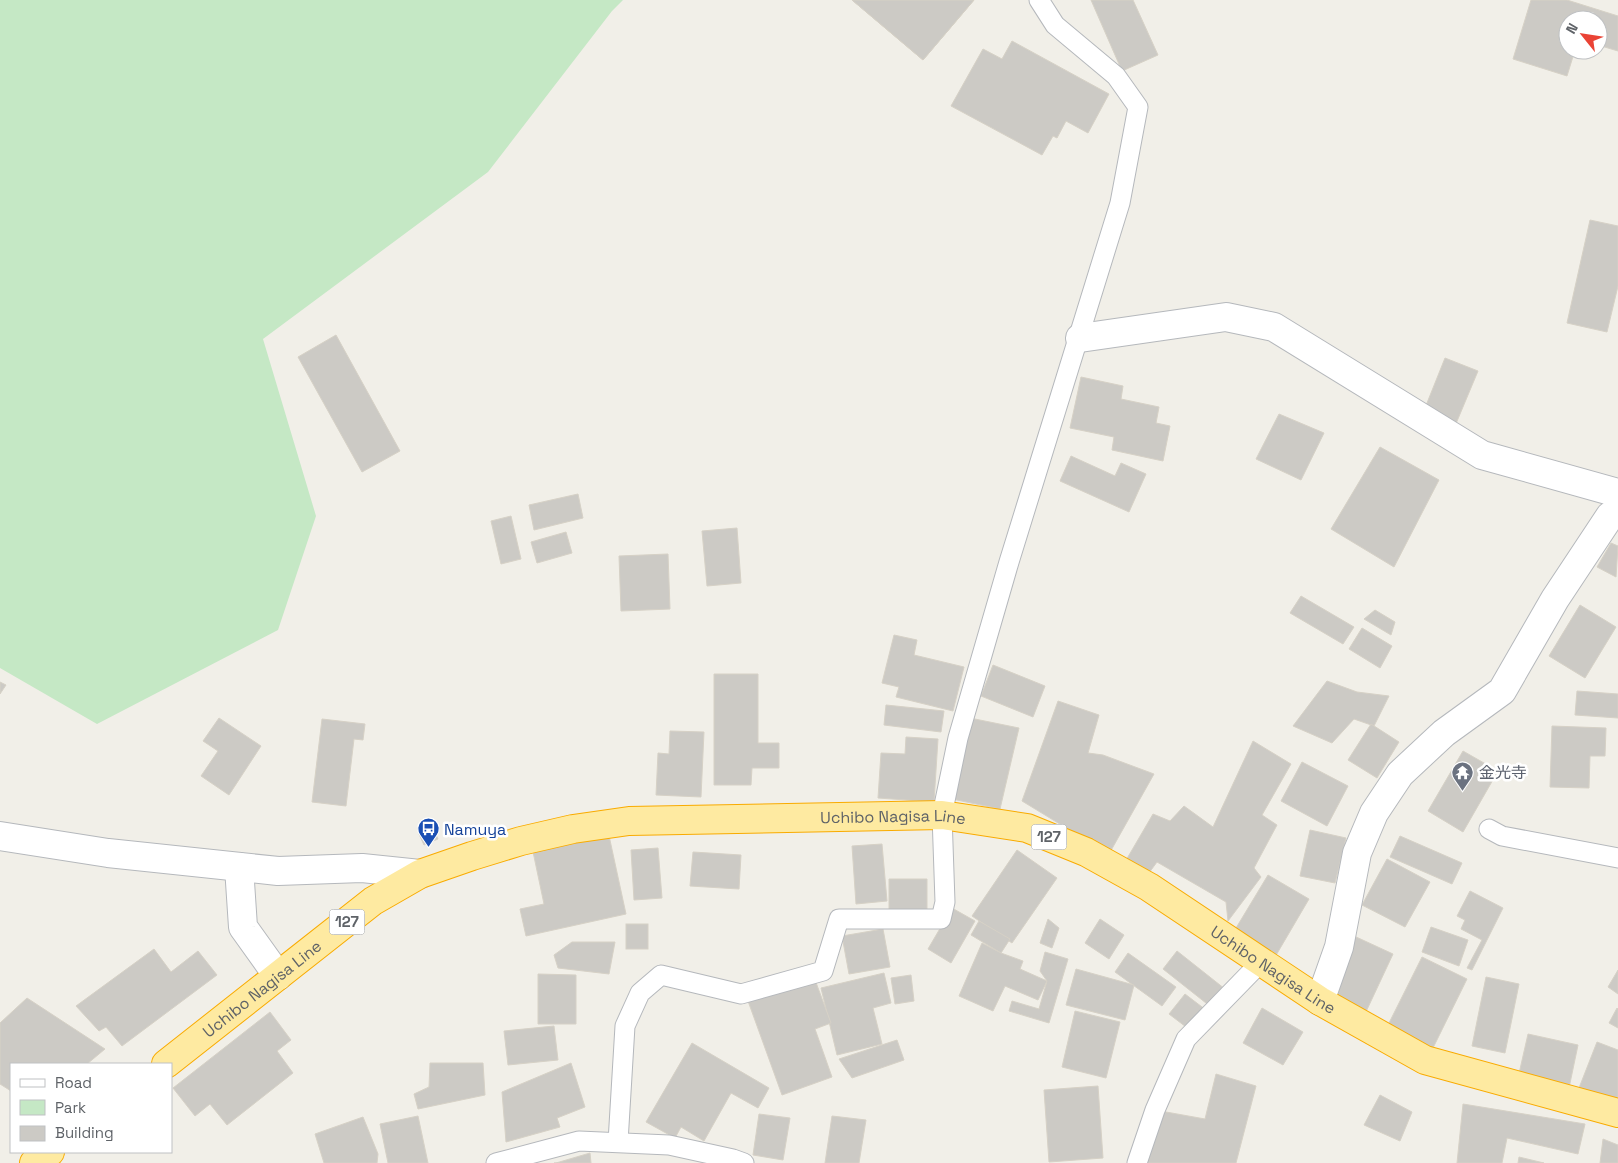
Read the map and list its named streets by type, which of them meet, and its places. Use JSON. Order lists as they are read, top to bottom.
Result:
{
  "streets": {
    "highway": ["Uchibo Nagisa Line", "127"]
  },
  "places": {
    "temple": ["金光寺"],
    "bus stop": ["Namuya"]
  },
  "legend": ["Road", "Park", "Building"],
  "north": "top left"
}
